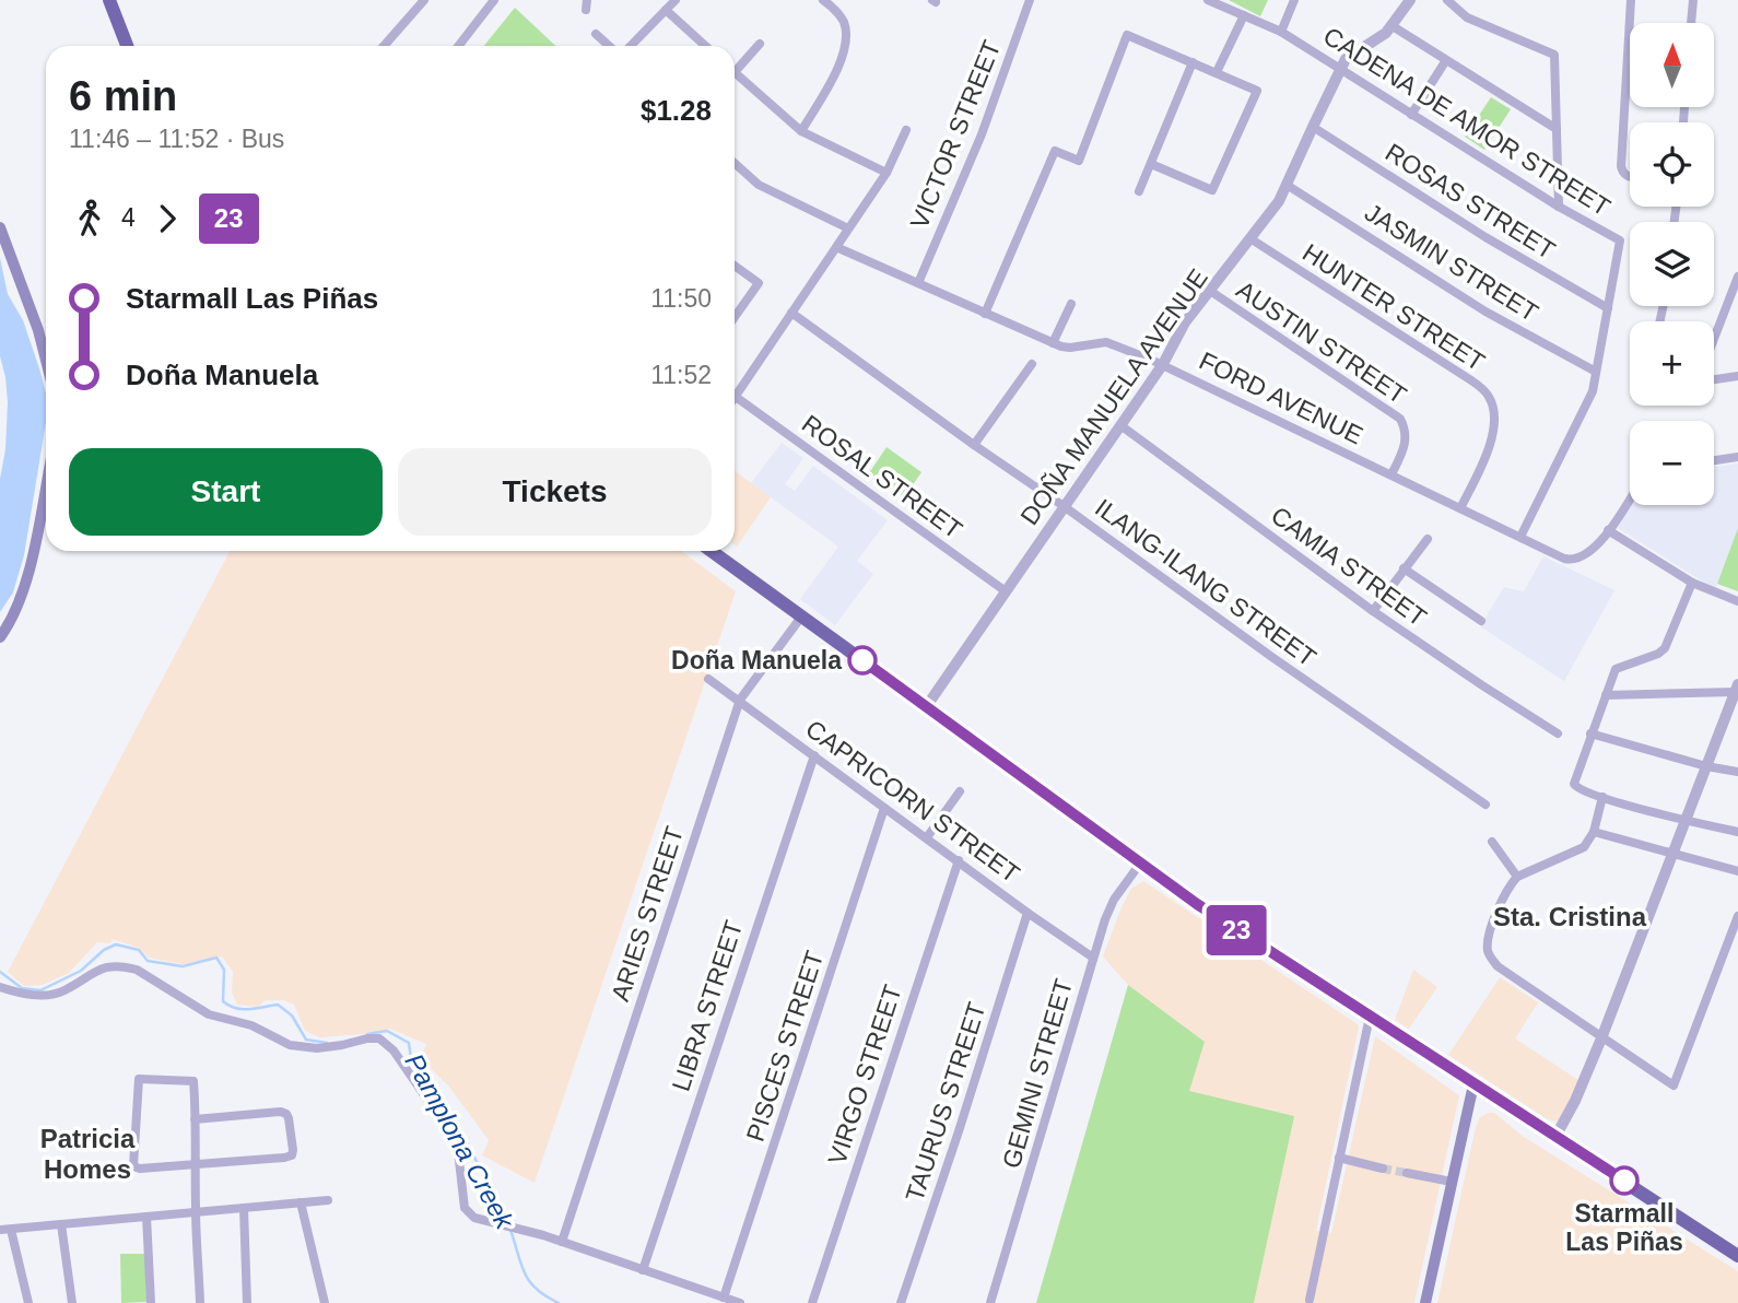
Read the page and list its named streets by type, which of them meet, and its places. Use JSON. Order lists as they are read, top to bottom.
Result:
{
  "streets": {
    "street": [
      "CADENA DE AMOR STREET",
      "VICTOR STREET",
      "ROSAS STREET",
      "JASMIN STREET",
      "HUNTER STREET",
      "AUSTIN STREET",
      "DOÑA MANUELA AVENUE",
      "FORD AVENUE",
      "ROSAL STREET",
      "CAMIA STREET",
      "ILANG-ILANG STREET",
      "CAPRICORN STREET",
      "ARIES STREET",
      "LIBRA STREET",
      "PISCES STREET",
      "GEMINI STREET",
      "VIRGO STREET",
      "TAURUS STREET"
    ]
  },
  "crossings": [
    ["CADENA DE AMOR STREET", "ROSAS STREET"],
    ["CADENA DE AMOR STREET", "DOÑA MANUELA AVENUE"],
    ["VICTOR STREET", "FORD AVENUE"],
    ["ROSAS STREET", "DOÑA MANUELA AVENUE"],
    ["JASMIN STREET", "DOÑA MANUELA AVENUE"],
    ["HUNTER STREET", "DOÑA MANUELA AVENUE"],
    ["HUNTER STREET", "FORD AVENUE"],
    ["AUSTIN STREET", "DOÑA MANUELA AVENUE"],
    ["AUSTIN STREET", "FORD AVENUE"],
    ["DOÑA MANUELA AVENUE", "FORD AVENUE"],
    ["DOÑA MANUELA AVENUE", "ROSAL STREET"],
    ["DOÑA MANUELA AVENUE", "CAMIA STREET"],
    ["DOÑA MANUELA AVENUE", "ILANG-ILANG STREET"],
    ["CAPRICORN STREET", "ARIES STREET"],
    ["CAPRICORN STREET", "LIBRA STREET"],
    ["CAPRICORN STREET", "PISCES STREET"],
    ["CAPRICORN STREET", "GEMINI STREET"],
    ["CAPRICORN STREET", "VIRGO STREET"],
    ["CAPRICORN STREET", "TAURUS STREET"]
  ],
  "districts": ["Sta. Cristina", "Patricia Homes"],
  "water": ["Pamplona Creek"],
  "places": ["Doña Manuela", "Starmall Las Piñas"],
  "lines": ["bus line 23"],
  "north": "top",
  "page": {
    "on_map": "23",
    "map_buttons": ["+", "−"],
    "heading": ["6 min", "11:46 – 11:52 · Bus", "$1.28"],
    "legs": ["4", "23"],
    "list": [
      {
        "name": "Starmall Las Piñas",
        "value": "11:50"
      },
      {
        "name": "Doña Manuela",
        "value": "11:52"
      }
    ],
    "buttons": ["Start", "Tickets"]
  }
}
